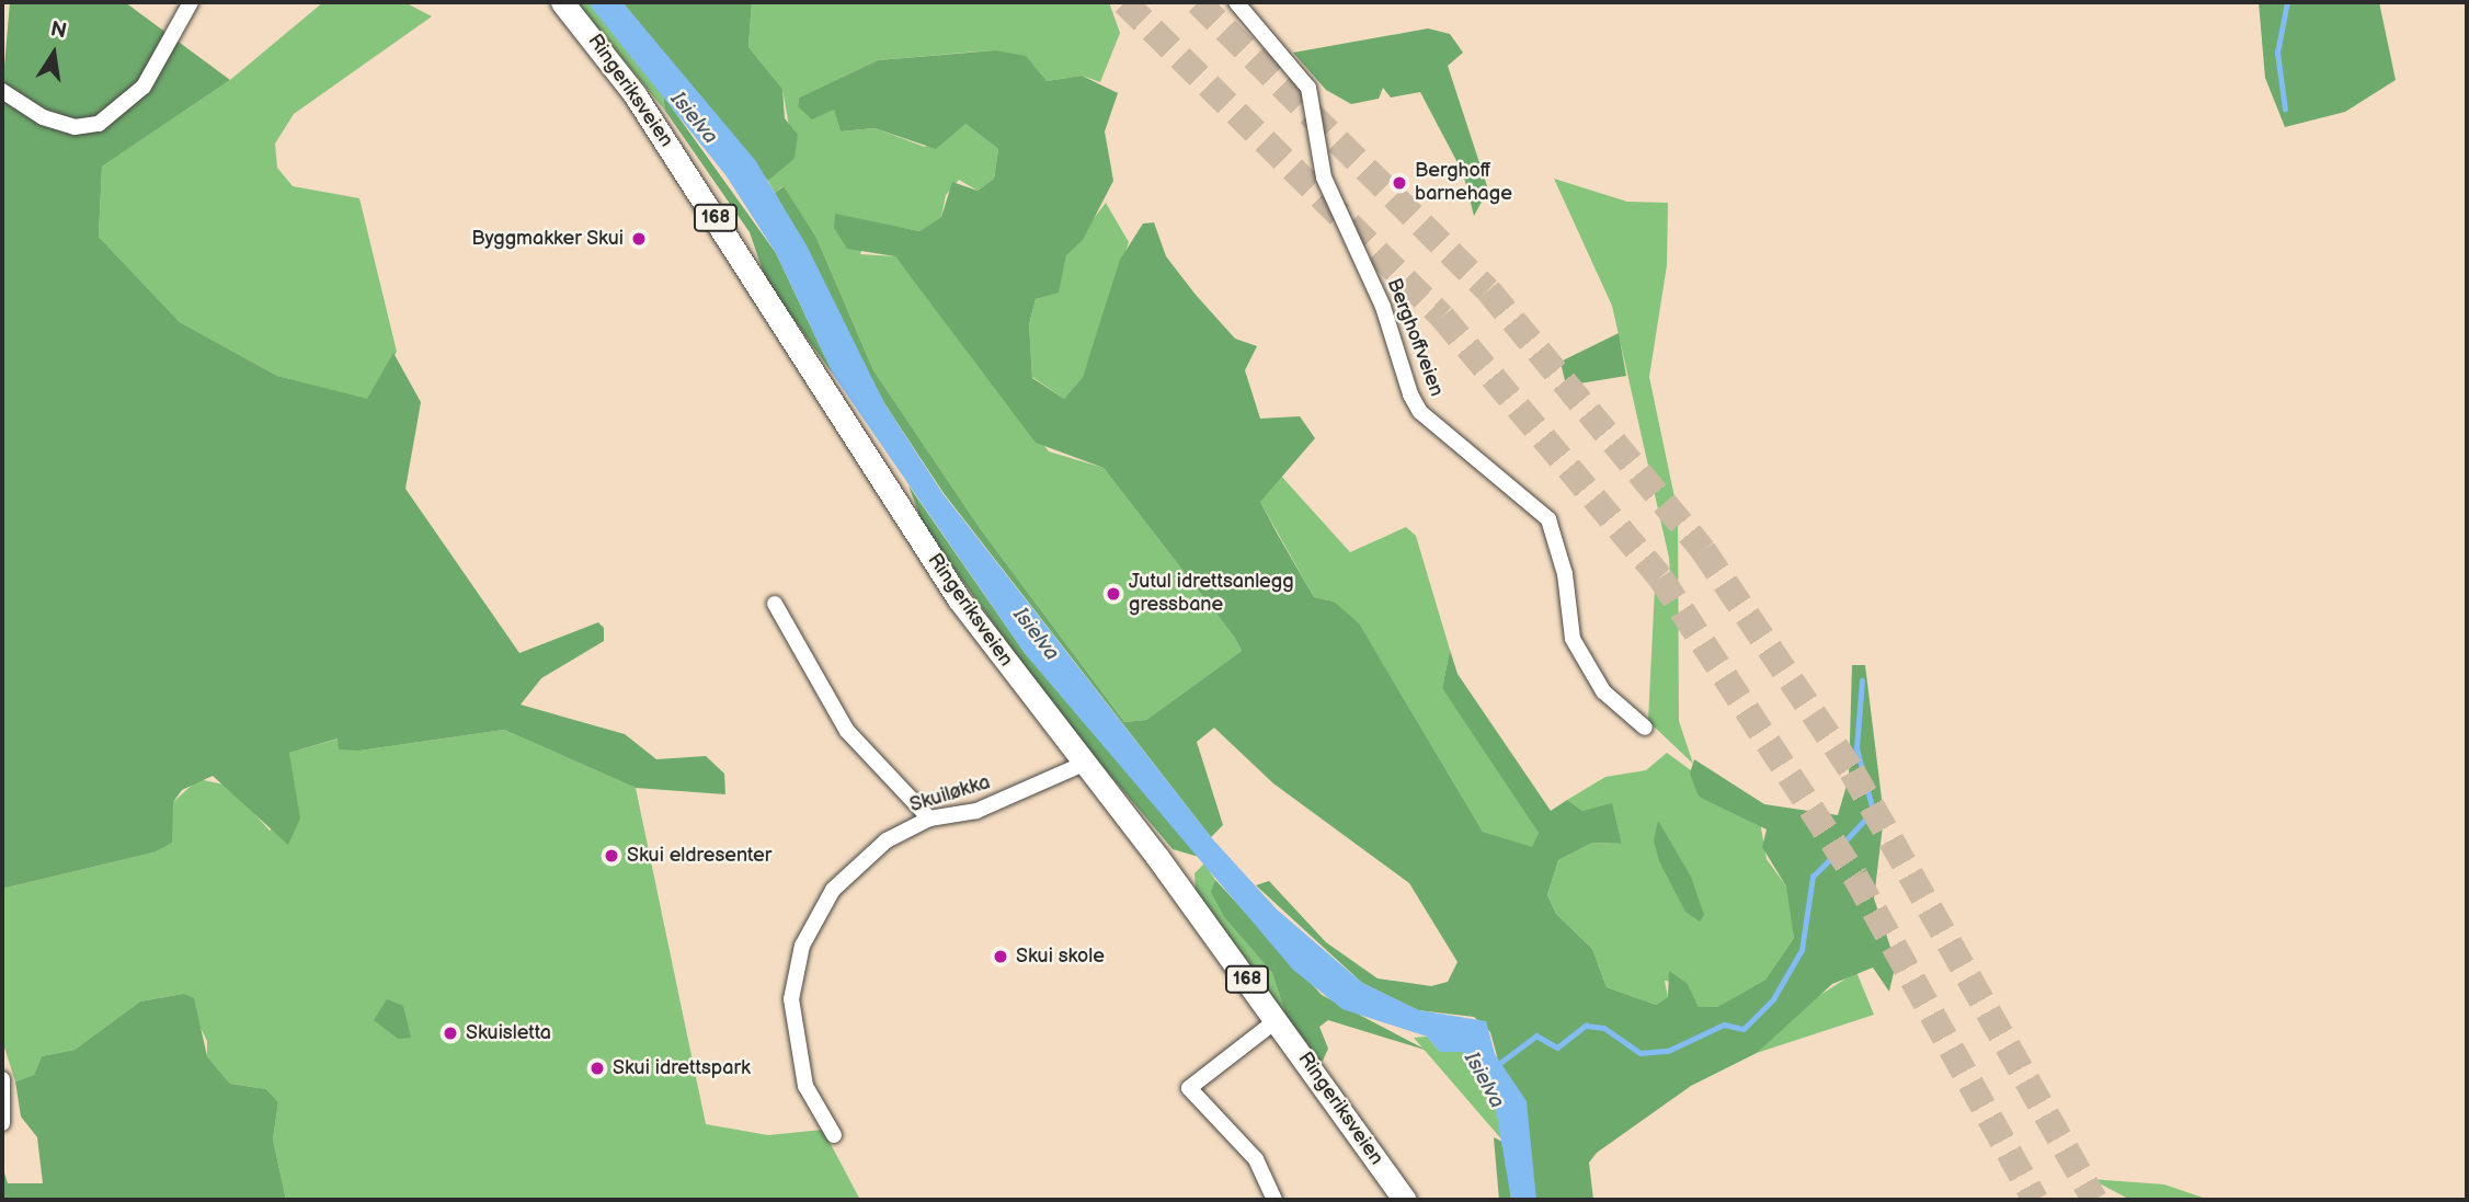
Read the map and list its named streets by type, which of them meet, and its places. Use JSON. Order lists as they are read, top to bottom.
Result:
{
  "streets": {
    "main road": ["Ringeriksveien", "168"],
    "street": ["Berghoffveien", "Skuiløkka"]
  },
  "crossings": [
    ["Ringeriksveien", "Skuiløkka"]
  ],
  "water": ["Isielva"],
  "places": [
    "Berghoff barnehage",
    "Byggmakker Skui",
    "Jutul idrettsanlegg gressbane",
    "Skui eldresenter",
    "Skui skole",
    "Skuisletta",
    "Skui idrettspark"
  ],
  "north": "top"
}
